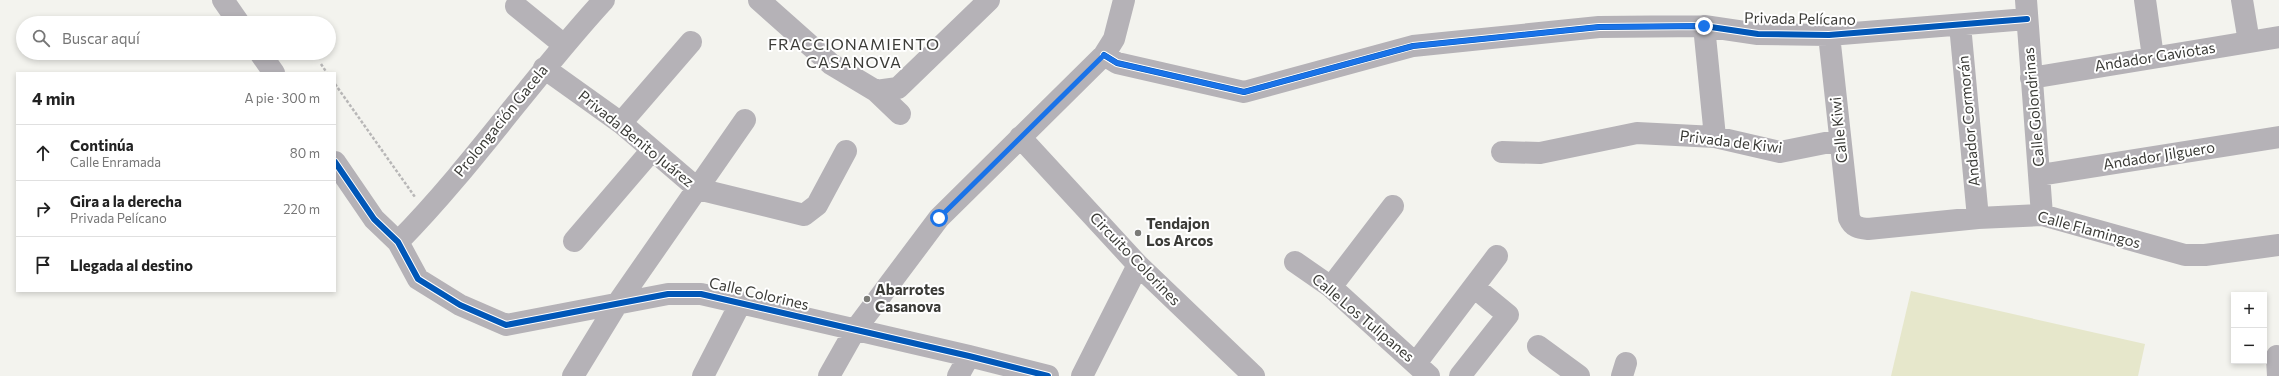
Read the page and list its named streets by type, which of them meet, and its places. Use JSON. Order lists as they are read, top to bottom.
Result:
{
  "streets": {
    "street": [
      "Privada Pelícano",
      "Andador Gaviotas",
      "Calle Golondrinas",
      "Prolongación Gacela",
      "Andador Cormorán",
      "Calle Kiwi",
      "Privada Benito Juárez",
      "Privada de Kiwi",
      "Andador Jilguero",
      "Calle Flamingos",
      "Circuito Colorines",
      "Calle Colorines",
      "Calle Los Tulipanes"
    ]
  },
  "crossings": [
    ["Privada Pelícano", "Calle Golondrinas"],
    ["Privada Pelícano", "Andador Cormorán"],
    ["Privada Pelícano", "Calle Kiwi"],
    ["Andador Gaviotas", "Calle Golondrinas"],
    ["Calle Golondrinas", "Andador Jilguero"],
    ["Calle Golondrinas", "Calle Flamingos"],
    ["Prolongación Gacela", "Privada Benito Juárez"],
    ["Prolongación Gacela", "Calle Colorines"],
    ["Andador Cormorán", "Calle Flamingos"],
    ["Calle Kiwi", "Privada de Kiwi"],
    ["Calle Kiwi", "Calle Flamingos"]
  ],
  "districts": ["FRACCIONAMIENTO CASANOVA"],
  "places": ["Tendajon Los Arcos", "Abarrotes Casanova"],
  "page": {
    "search": "Buscar aquí",
    "heading": ["4 min", "A pie · 300 m"],
    "list": [
      ["Continúa", "Calle Enramada", "80 m"],
      ["Gira a la derecha", "Privada Pelícano", "220 m"],
      "Llegada al destino"
    ],
    "map_buttons": ["+", "−"]
  }
}
